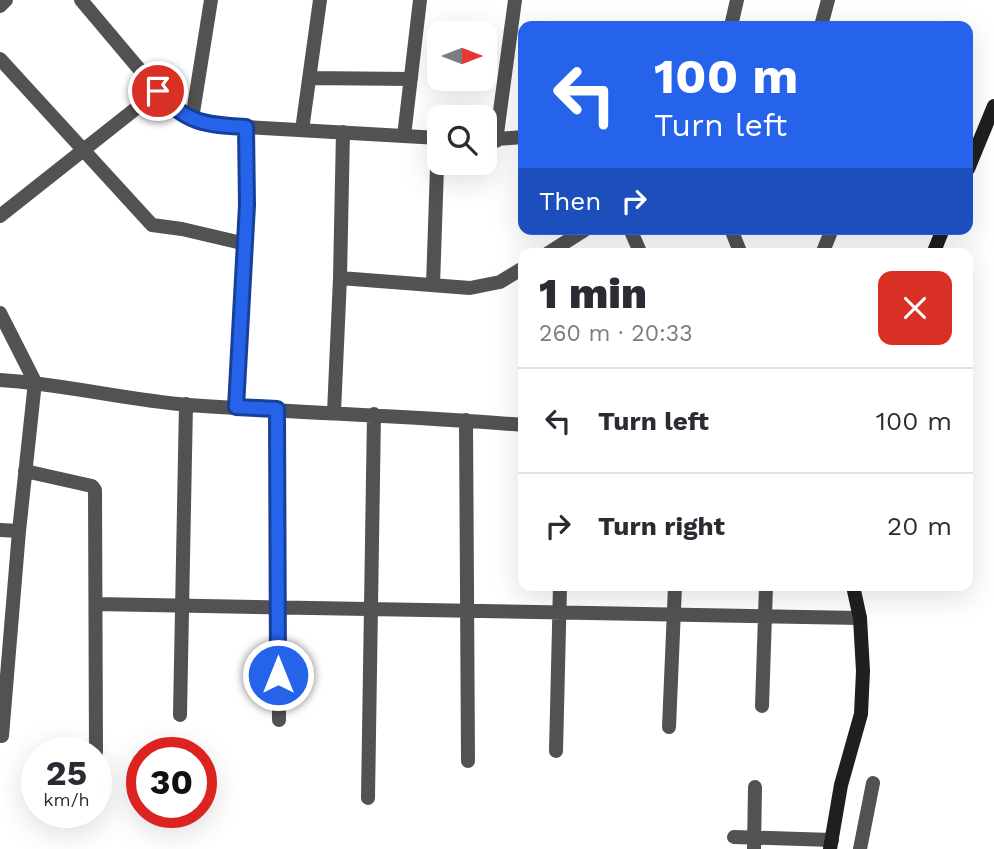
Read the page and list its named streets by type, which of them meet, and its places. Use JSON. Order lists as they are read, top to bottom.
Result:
{
  "north": "right",
  "page": {
    "turn": ["100 m", "Turn left"],
    "then": "Then",
    "heading": ["1 min", "260 m · 20:33"],
    "list": [
      {
        "name": "Turn left",
        "value": "100 m"
      },
      {
        "name": "Turn right",
        "value": "20 m"
      }
    ],
    "speed": "25 km/h",
    "limit": "30"
  }
}
